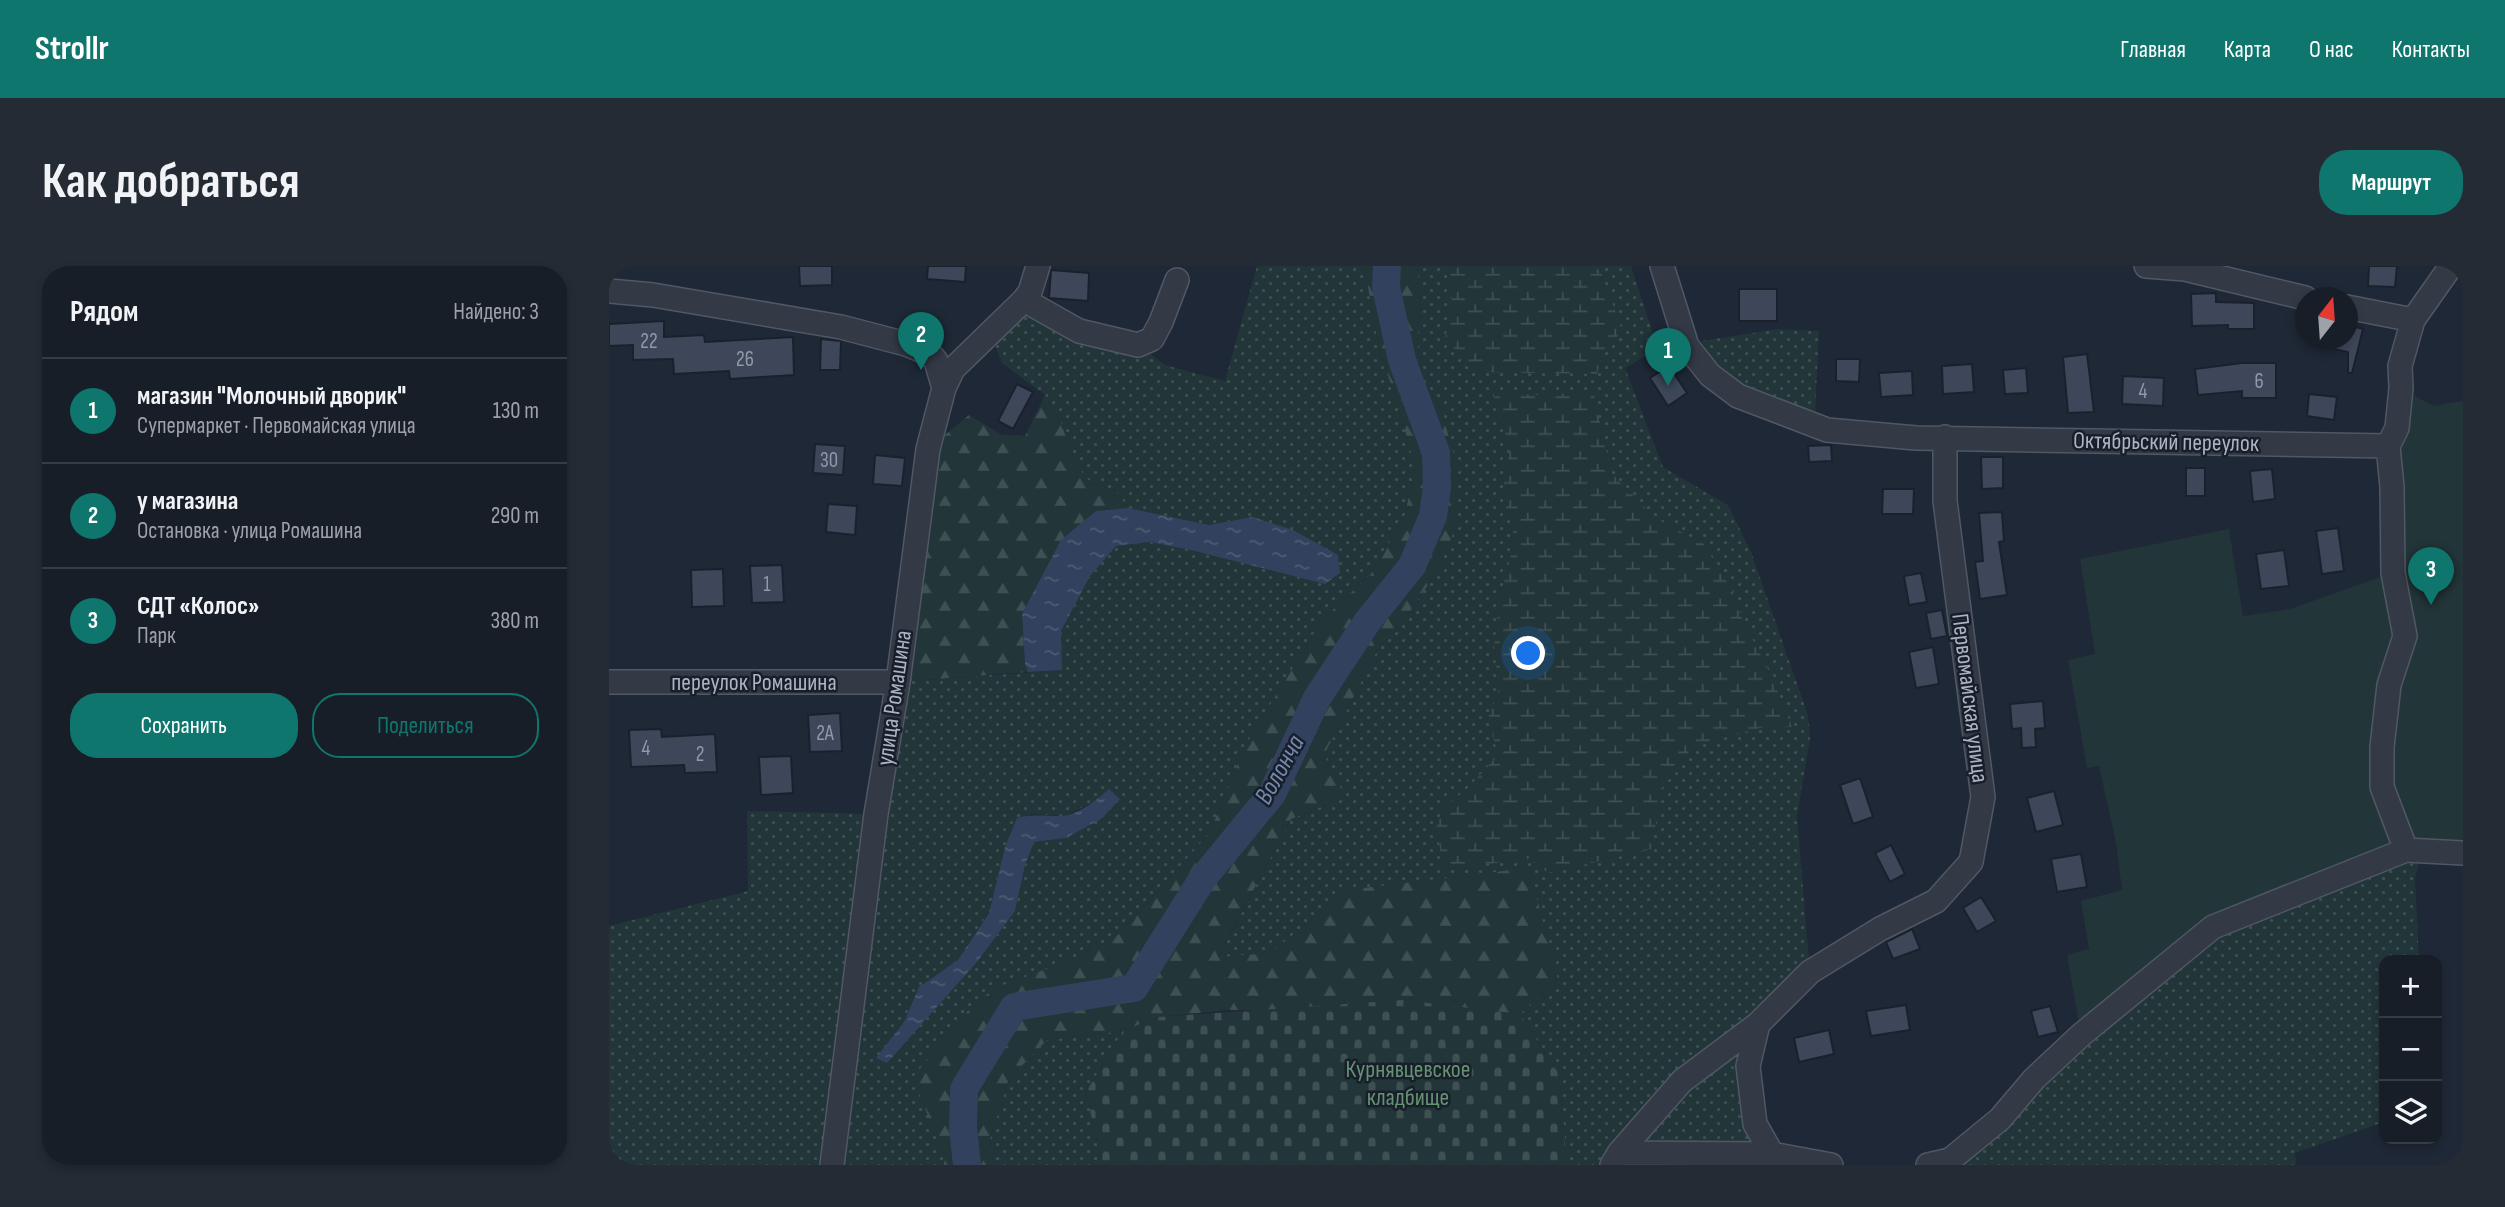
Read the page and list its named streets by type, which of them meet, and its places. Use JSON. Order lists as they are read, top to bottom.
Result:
{
  "streets": {
    "street": [
      "Октябрьский переулок",
      "переулок Ромашина",
      "улица Ромашина",
      "Первомайская улица"
    ]
  },
  "crossings": [
    ["Октябрьский переулок", "Первомайская улица"],
    ["переулок Ромашина", "улица Ромашина"]
  ],
  "water": ["Волонча"],
  "parks": ["Курнявцевское кладбище"],
  "house_numbers": [
    "22",
    "26",
    "6",
    "4",
    "30",
    "1",
    "2А",
    "4",
    "2"
  ],
  "north": "top",
  "page": {
    "header": "Strollr",
    "nav": [
      "Главная",
      "Карта",
      "О нас",
      "Контакты"
    ],
    "buttons": [
      "Маршрут",
      ["Сохранить", "Поделиться"]
    ],
    "title": "Как добраться",
    "heading": ["Рядом", "Найдено: 3"],
    "pins": ["2", "1", "3"],
    "list": [
      {
        "mark": "1",
        "name": "магазин \"Молочный дворик\"",
        "note": "Супермаркет · Первомайская улица",
        "value": "130 m"
      },
      {
        "mark": "2",
        "name": "у магазина",
        "note": "Остановка · улица Ромашина",
        "value": "290 m"
      },
      {
        "mark": "3",
        "name": "СДТ «Колос»",
        "note": "Парк",
        "value": "380 m"
      }
    ],
    "map_buttons": ["+", "−"]
  }
}
